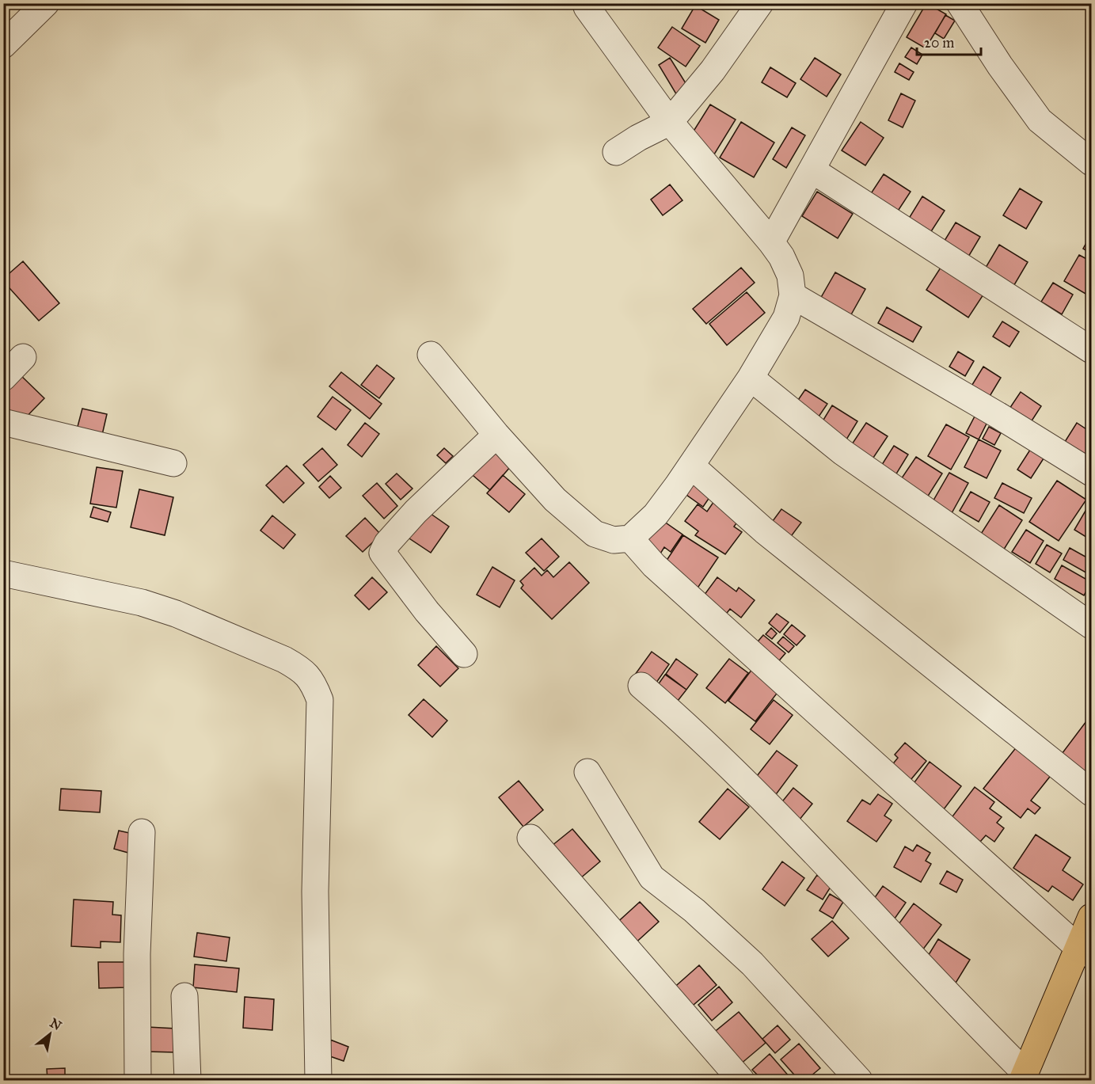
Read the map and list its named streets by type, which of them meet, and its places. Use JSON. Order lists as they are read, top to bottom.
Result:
{
  "scale_bar": "20 m",
  "north": "top right"
}
